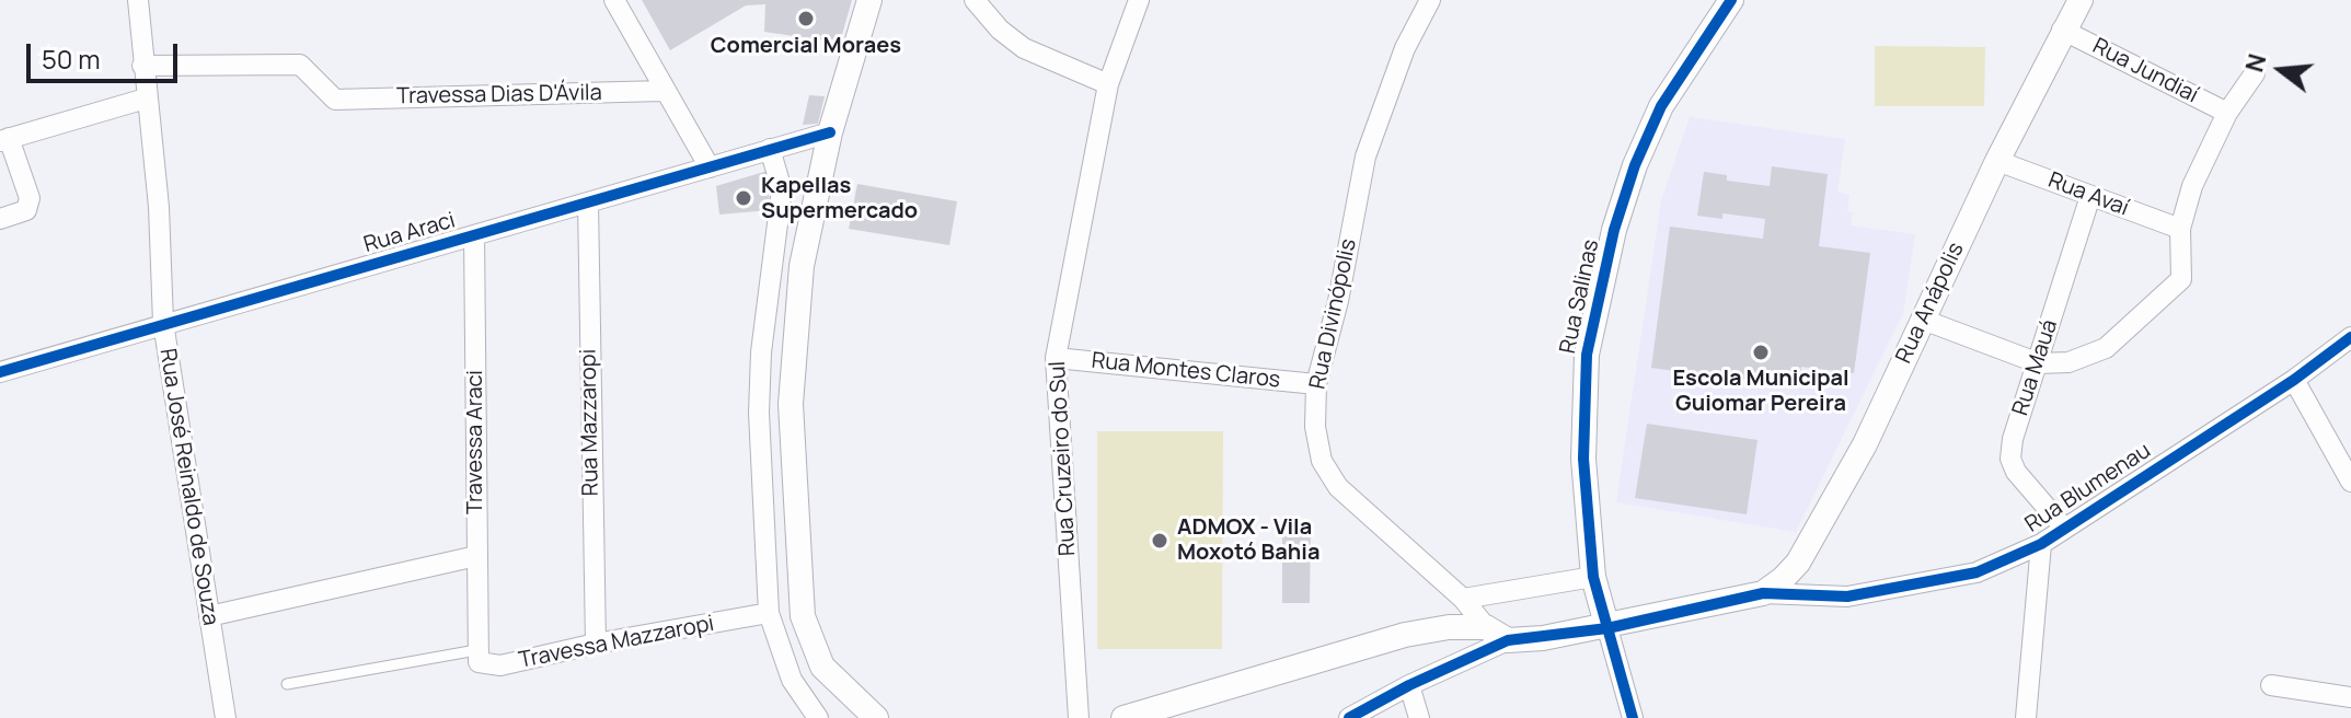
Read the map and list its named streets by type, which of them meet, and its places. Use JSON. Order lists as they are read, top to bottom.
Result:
{
  "streets": {
    "street": [
      "Rua Jundiaí",
      "Travessa Dias D'Ávila",
      "Rua Avaí",
      "Rua Araci",
      "Rua Salinas",
      "Rua Anápolis",
      "Rua Divinópolis",
      "Rua Mauá",
      "Rua Montes Claros",
      "Rua Mazzaropi",
      "Travessa Araci",
      "Rua Cruzeiro do Sul",
      "Rua José Reinaldo de Souza",
      "Rua Blumenau",
      "Travessa Mazzaropi"
    ]
  },
  "crossings": [
    ["Rua Jundiaí", "Rua Anápolis"],
    ["Travessa Dias D'Ávila", "Rua José Reinaldo de Souza"],
    ["Rua Avaí", "Rua Anápolis"],
    ["Rua Avaí", "Rua Mauá"],
    ["Rua Araci", "Rua Mazzaropi"],
    ["Rua Araci", "Travessa Araci"],
    ["Rua Araci", "Rua José Reinaldo de Souza"],
    ["Rua Anápolis", "Rua Blumenau"],
    ["Rua Divinópolis", "Rua Montes Claros"],
    ["Rua Mauá", "Rua Blumenau"],
    ["Rua Montes Claros", "Rua Cruzeiro do Sul"],
    ["Rua Mazzaropi", "Travessa Mazzaropi"],
    ["Travessa Araci", "Travessa Mazzaropi"]
  ],
  "places": [
    "Comercial Moraes",
    "Kapellas Supermercado",
    "Escola Municipal Guiomar Pereira",
    "ADMOX - Vila Moxotó Bahia"
  ],
  "scale_bar": "50 m",
  "north": "left"
}
